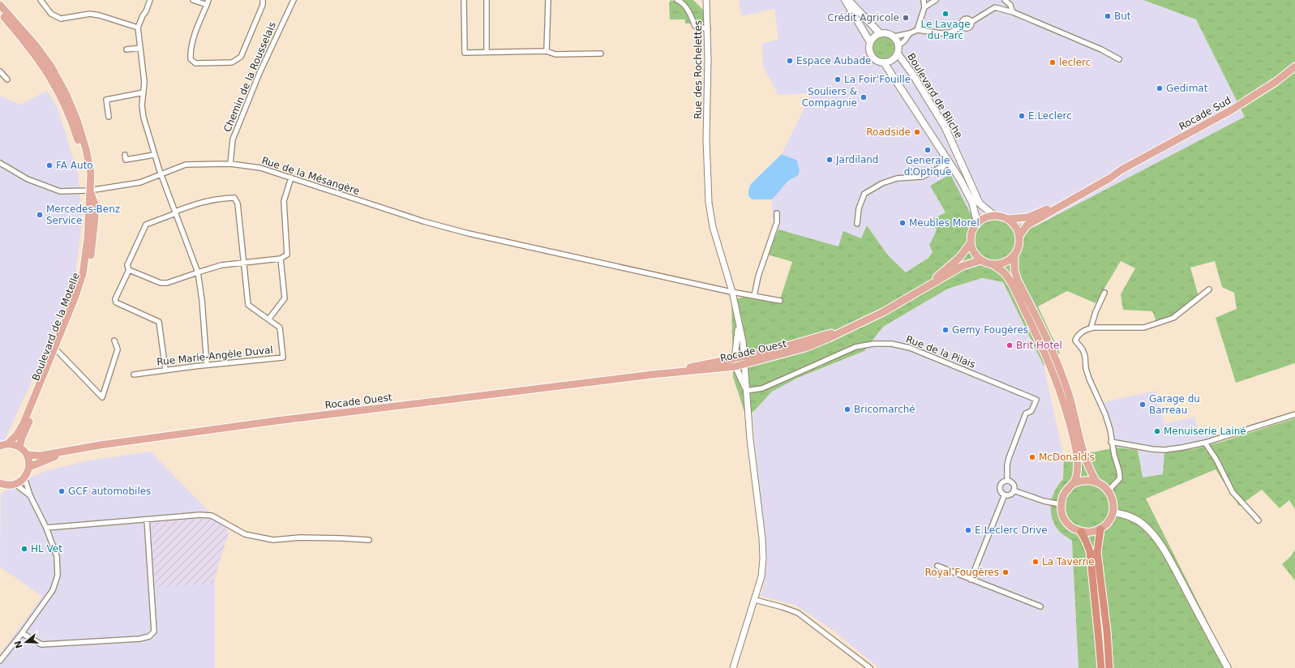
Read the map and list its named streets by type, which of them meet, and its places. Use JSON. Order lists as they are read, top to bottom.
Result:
{
  "streets": {
    "main road": [
      "Boulevard de Bliche",
      "Rocade Sud",
      "Boulevard de la Motelle",
      "Rocade Ouest"
    ],
    "street": [
      "Rue des Rochelettes",
      "Chemin de la Rousselais",
      "Rue de la Mésangère",
      "Rue de la Pilais",
      "Rue Marie-Angèle Duval"
    ]
  },
  "crossings": [
    ["Rue des Rochelettes", "Rue de la Mésangère"],
    ["Rue des Rochelettes", "Rocade Ouest"],
    ["Rue des Rochelettes", "Rue de la Pilais"],
    ["Chemin de la Rousselais", "Rue de la Mésangère"],
    ["Boulevard de Bliche", "Rocade Sud"],
    ["Boulevard de Bliche", "Rocade Ouest"],
    ["Rocade Sud", "Rocade Ouest"],
    ["Rue de la Mésangère", "Boulevard de la Motelle"]
  ],
  "places": [
    "Le Lavage du Parc",
    "But",
    "Crédit Agricole",
    "Espace Aubade",
    "leclerc",
    "La Foir'Fouille",
    "Gedimat",
    "Souliers & Compagnie",
    "E.Leclerc",
    "Roadside",
    "Generale d'Optique",
    "Jardiland",
    "FA Auto",
    "Mercedes-Benz Service",
    "Meubles Morel",
    "Gemy Fougères",
    "Brit Hotel",
    "Garage du Barreau",
    "Bricomarché",
    "Menuiserie Lainé",
    "McDonald's",
    "GCF automobiles",
    "E.Leclerc Drive",
    "HL Vet",
    "La Taverne",
    "Royal Fougères"
  ],
  "north": "left"
}
